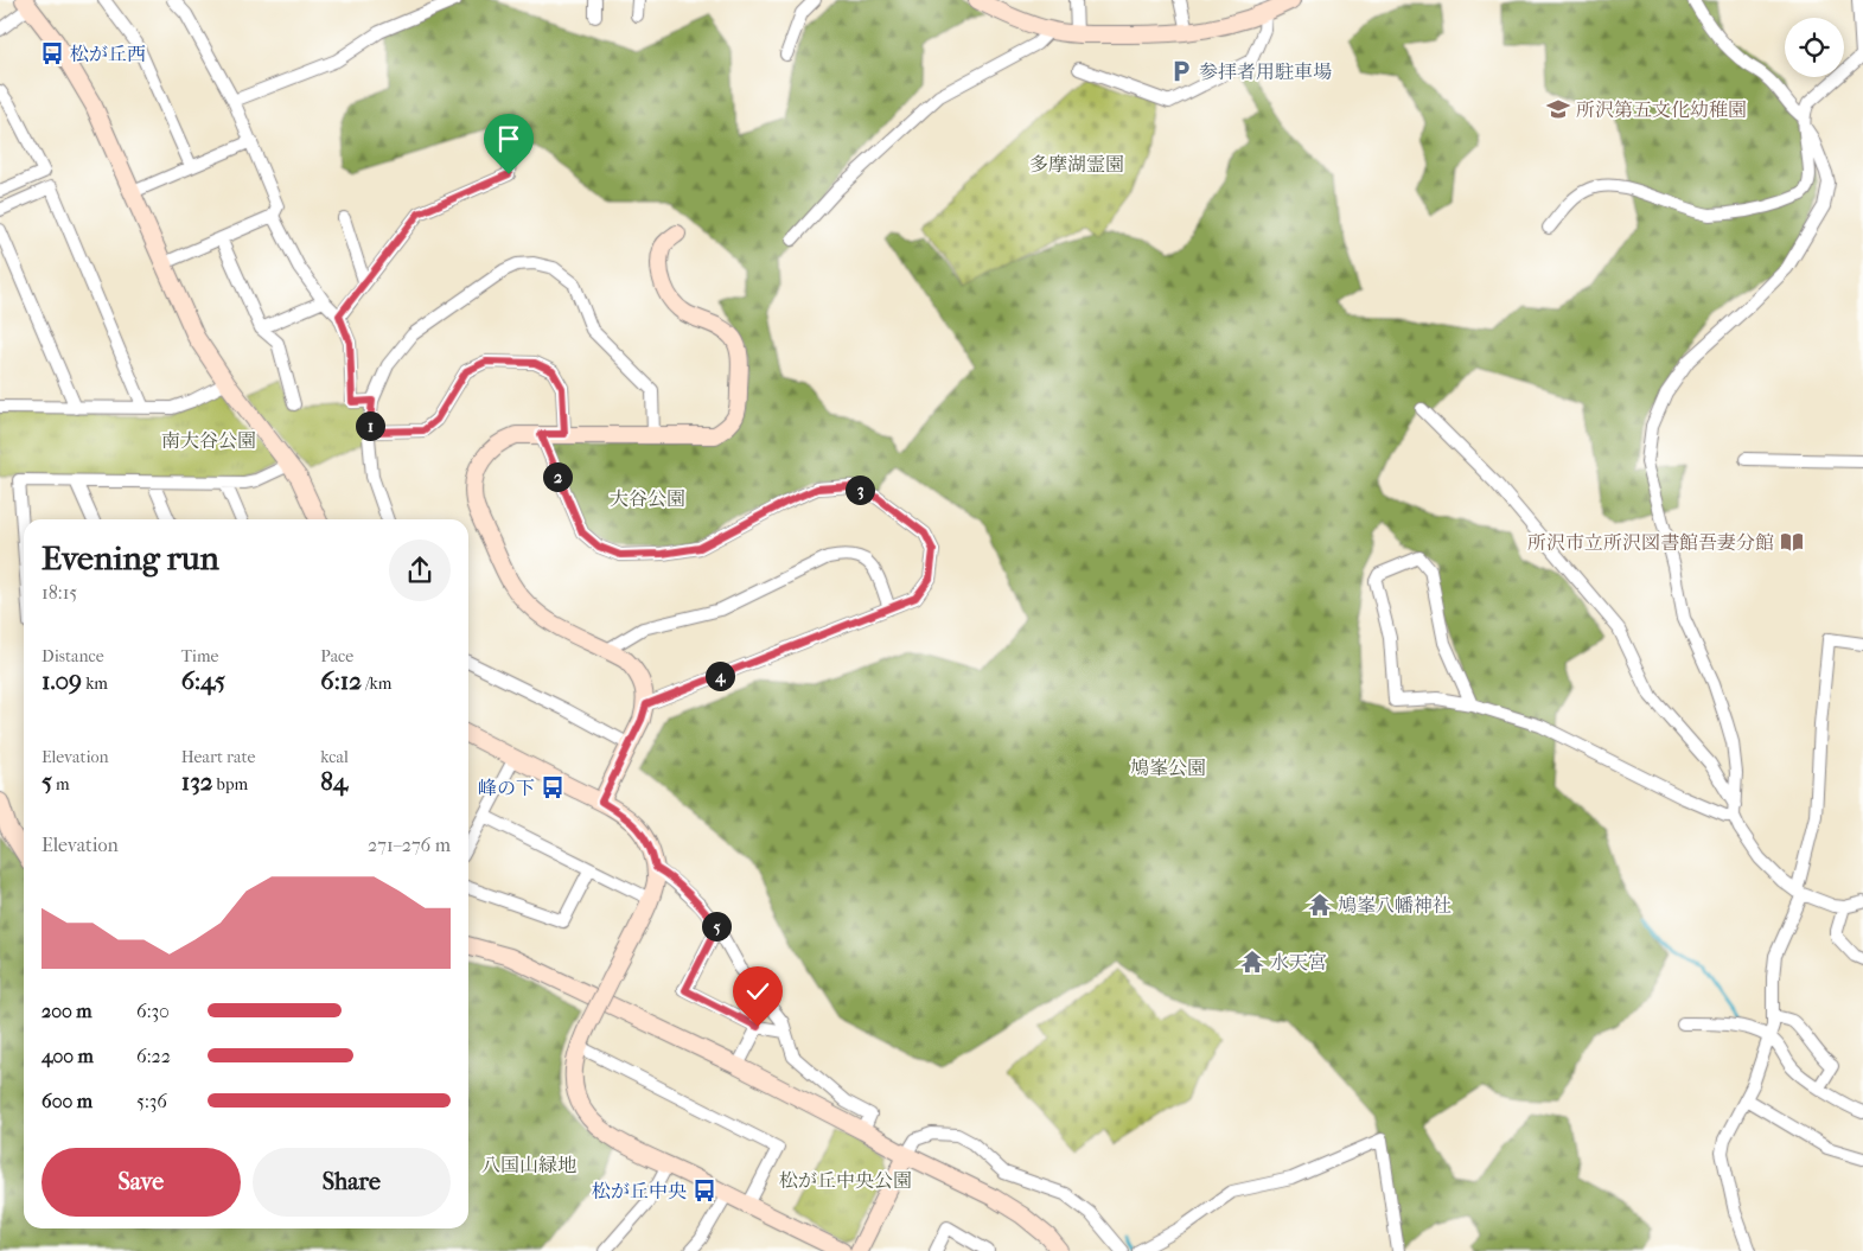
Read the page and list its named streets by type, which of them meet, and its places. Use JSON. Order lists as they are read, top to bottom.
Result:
{
  "parks": [
    "多摩湖霊園",
    "南大谷公園",
    "大谷公園",
    "鳩峯公園",
    "八国山緑地",
    "松が丘中央公園"
  ],
  "places": {
    "bus stop": ["松が丘西", "峰の下", "松が丘中央"],
    "parking": ["参拝者用駐車場"],
    "school or university": ["所沢第五文化幼稚園"],
    "library": ["所沢市立所沢図書館吾妻分館"],
    "temple": ["鳩峯八幡神社", "水天宮"]
  },
  "page": {
    "pins": [
      "1",
      "2",
      "3",
      "4",
      "5"
    ],
    "heading": ["Evening run", "18:15"],
    "stats": [
      ["Distance", "1.09 km"],
      ["Time", "6:45"],
      ["Pace", "6:12 /km"],
      ["Elevation", "5 m"],
      ["Heart rate", "132 bpm"],
      ["kcal", "84"]
    ],
    "chart": ["Elevation", "271–276 m"],
    "list": [
      {
        "name": "200 m",
        "note": "6:30"
      },
      {
        "name": "400 m",
        "note": "6:22"
      },
      {
        "name": "600 m",
        "note": "5:36"
      }
    ],
    "buttons": ["Save", "Share"]
  }
}
